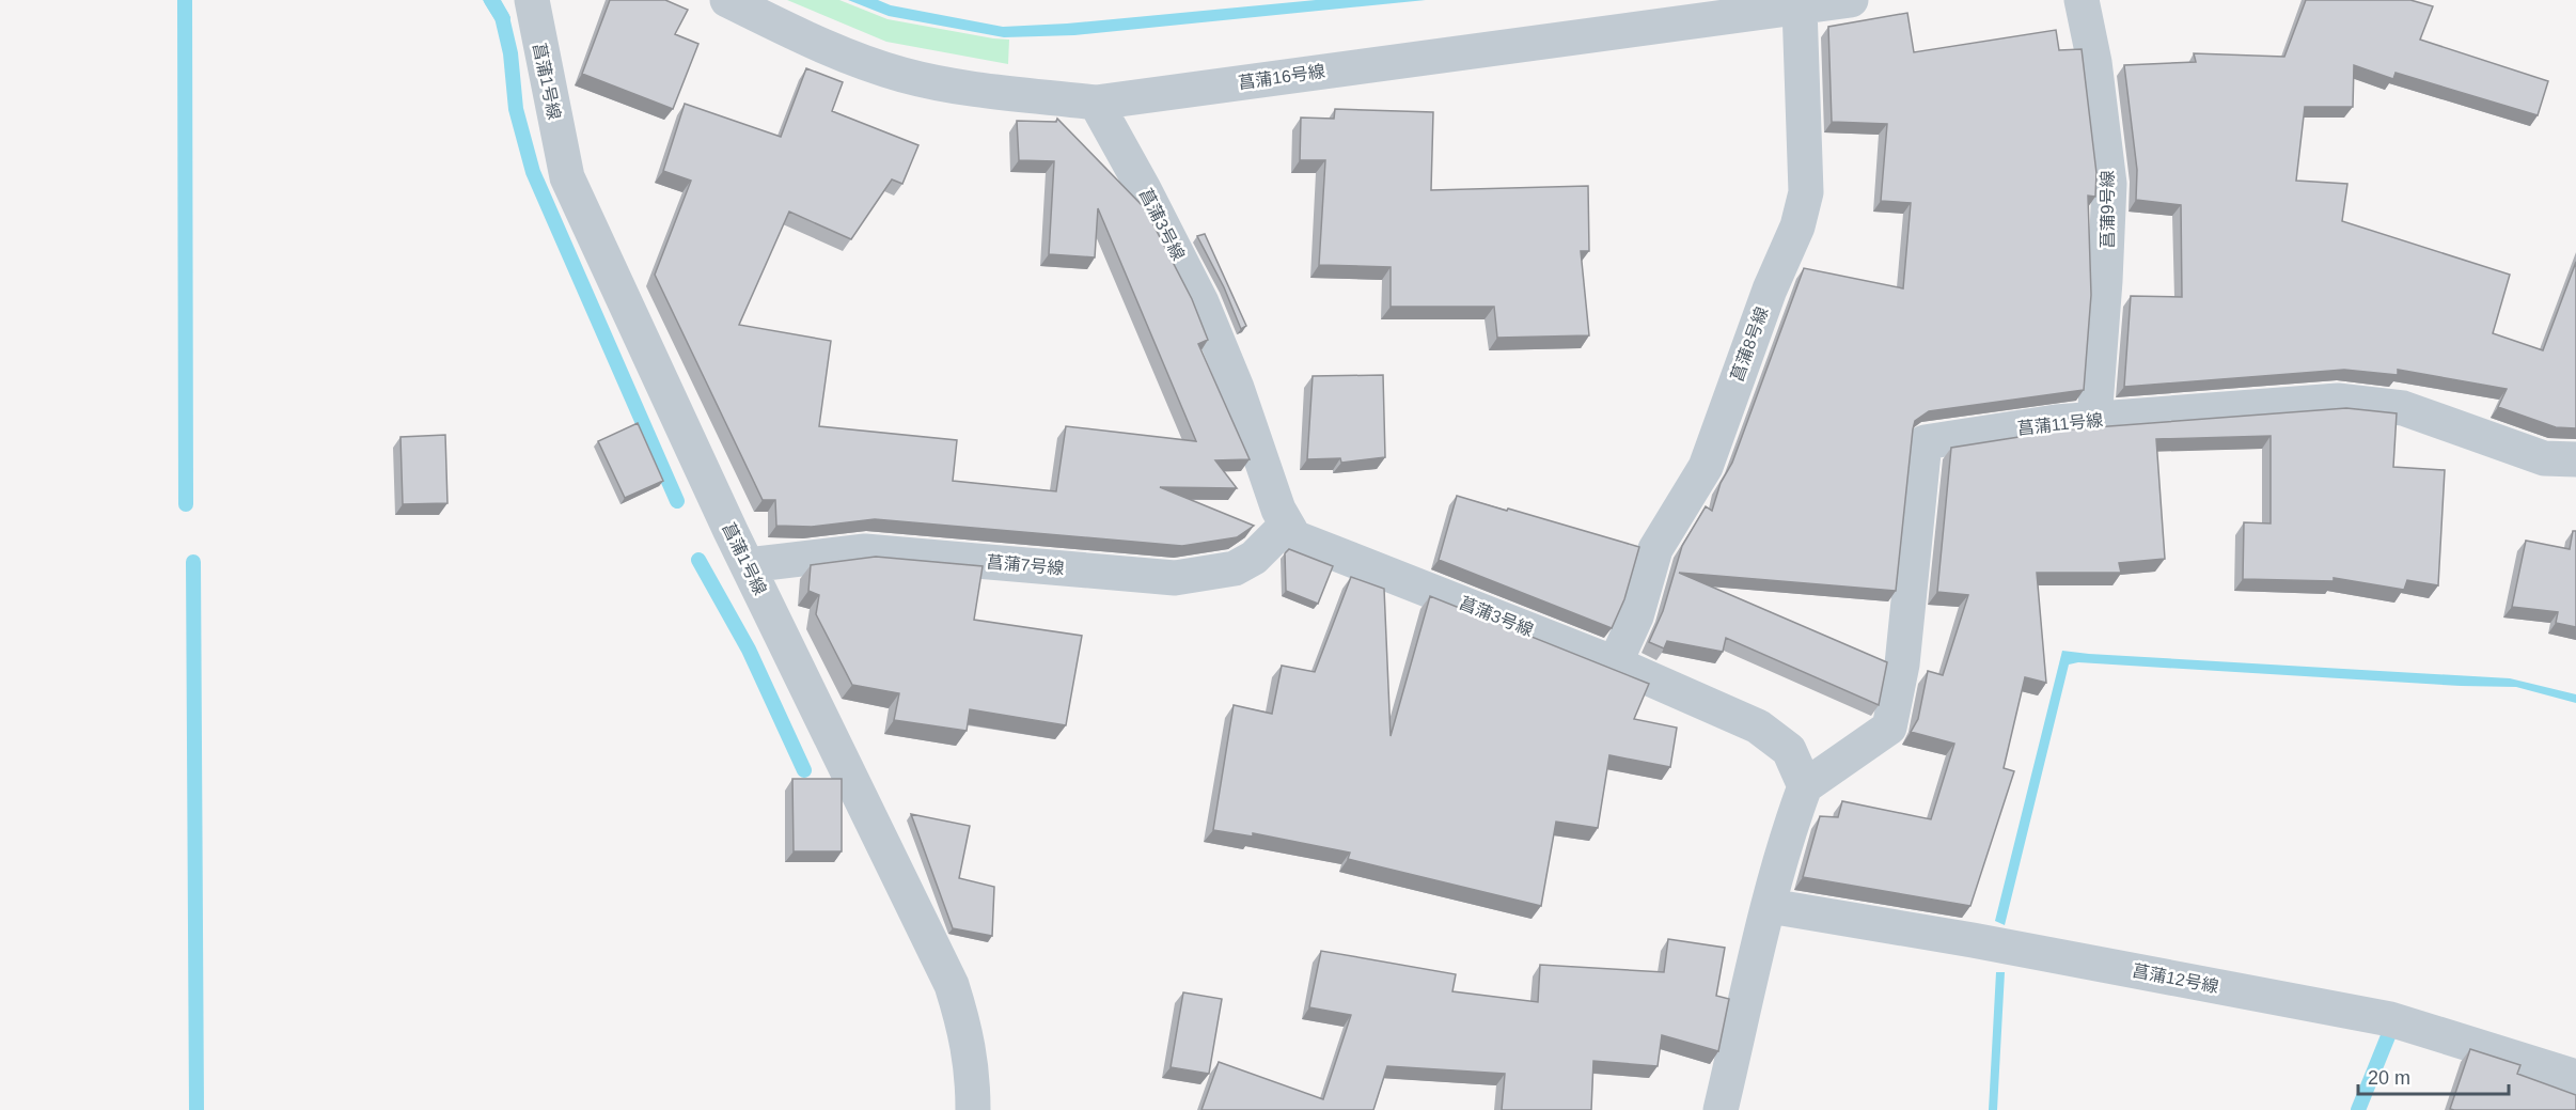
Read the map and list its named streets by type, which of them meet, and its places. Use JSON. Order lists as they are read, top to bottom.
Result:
{
  "streets": {
    "street": [
      "菖蒲16号線",
      "菖蒲1号線",
      "菖蒲9号線",
      "菖蒲3号線",
      "菖蒲8号線",
      "菖蒲11号線",
      "菖蒲7号線",
      "菖蒲12号線"
    ]
  },
  "crossings": [
    ["菖蒲16号線", "菖蒲3号線"],
    ["菖蒲16号線", "菖蒲8号線"],
    ["菖蒲1号線", "菖蒲7号線"],
    ["菖蒲9号線", "菖蒲11号線"],
    ["菖蒲3号線", "菖蒲8号線"],
    ["菖蒲3号線", "菖蒲11号線"],
    ["菖蒲3号線", "菖蒲7号線"]
  ],
  "scale_bar": "20 m"
}
